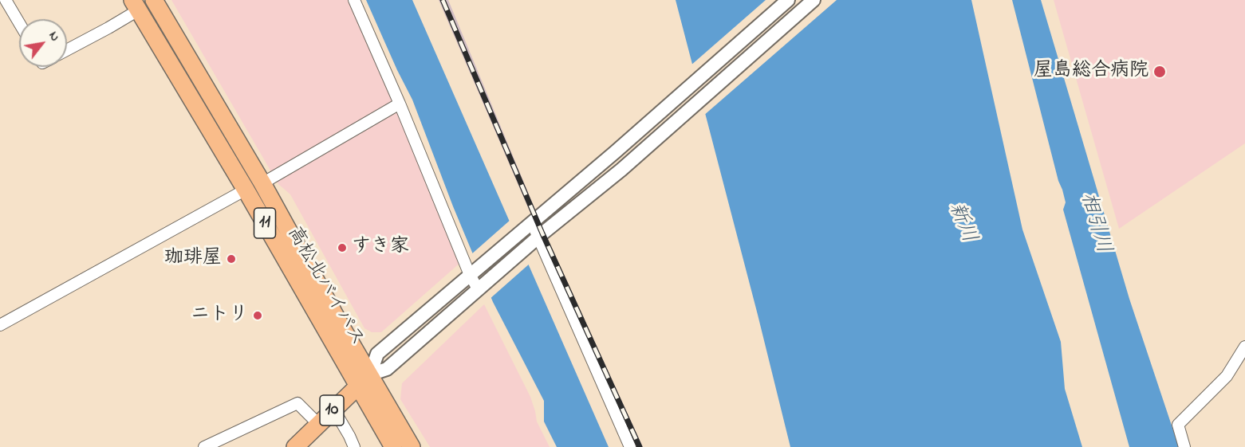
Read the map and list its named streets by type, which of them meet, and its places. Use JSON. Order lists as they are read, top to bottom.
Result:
{
  "streets": {
    "main road": ["11", "高松北バイパス", "10"]
  },
  "crossings": [
    ["高松北バイパス", "10"]
  ],
  "water": ["新川", "相引川"],
  "places": [
    "屋島総合病院",
    "すき家",
    "珈琲屋",
    "ニトリ"
  ],
  "north": "top right"
}
